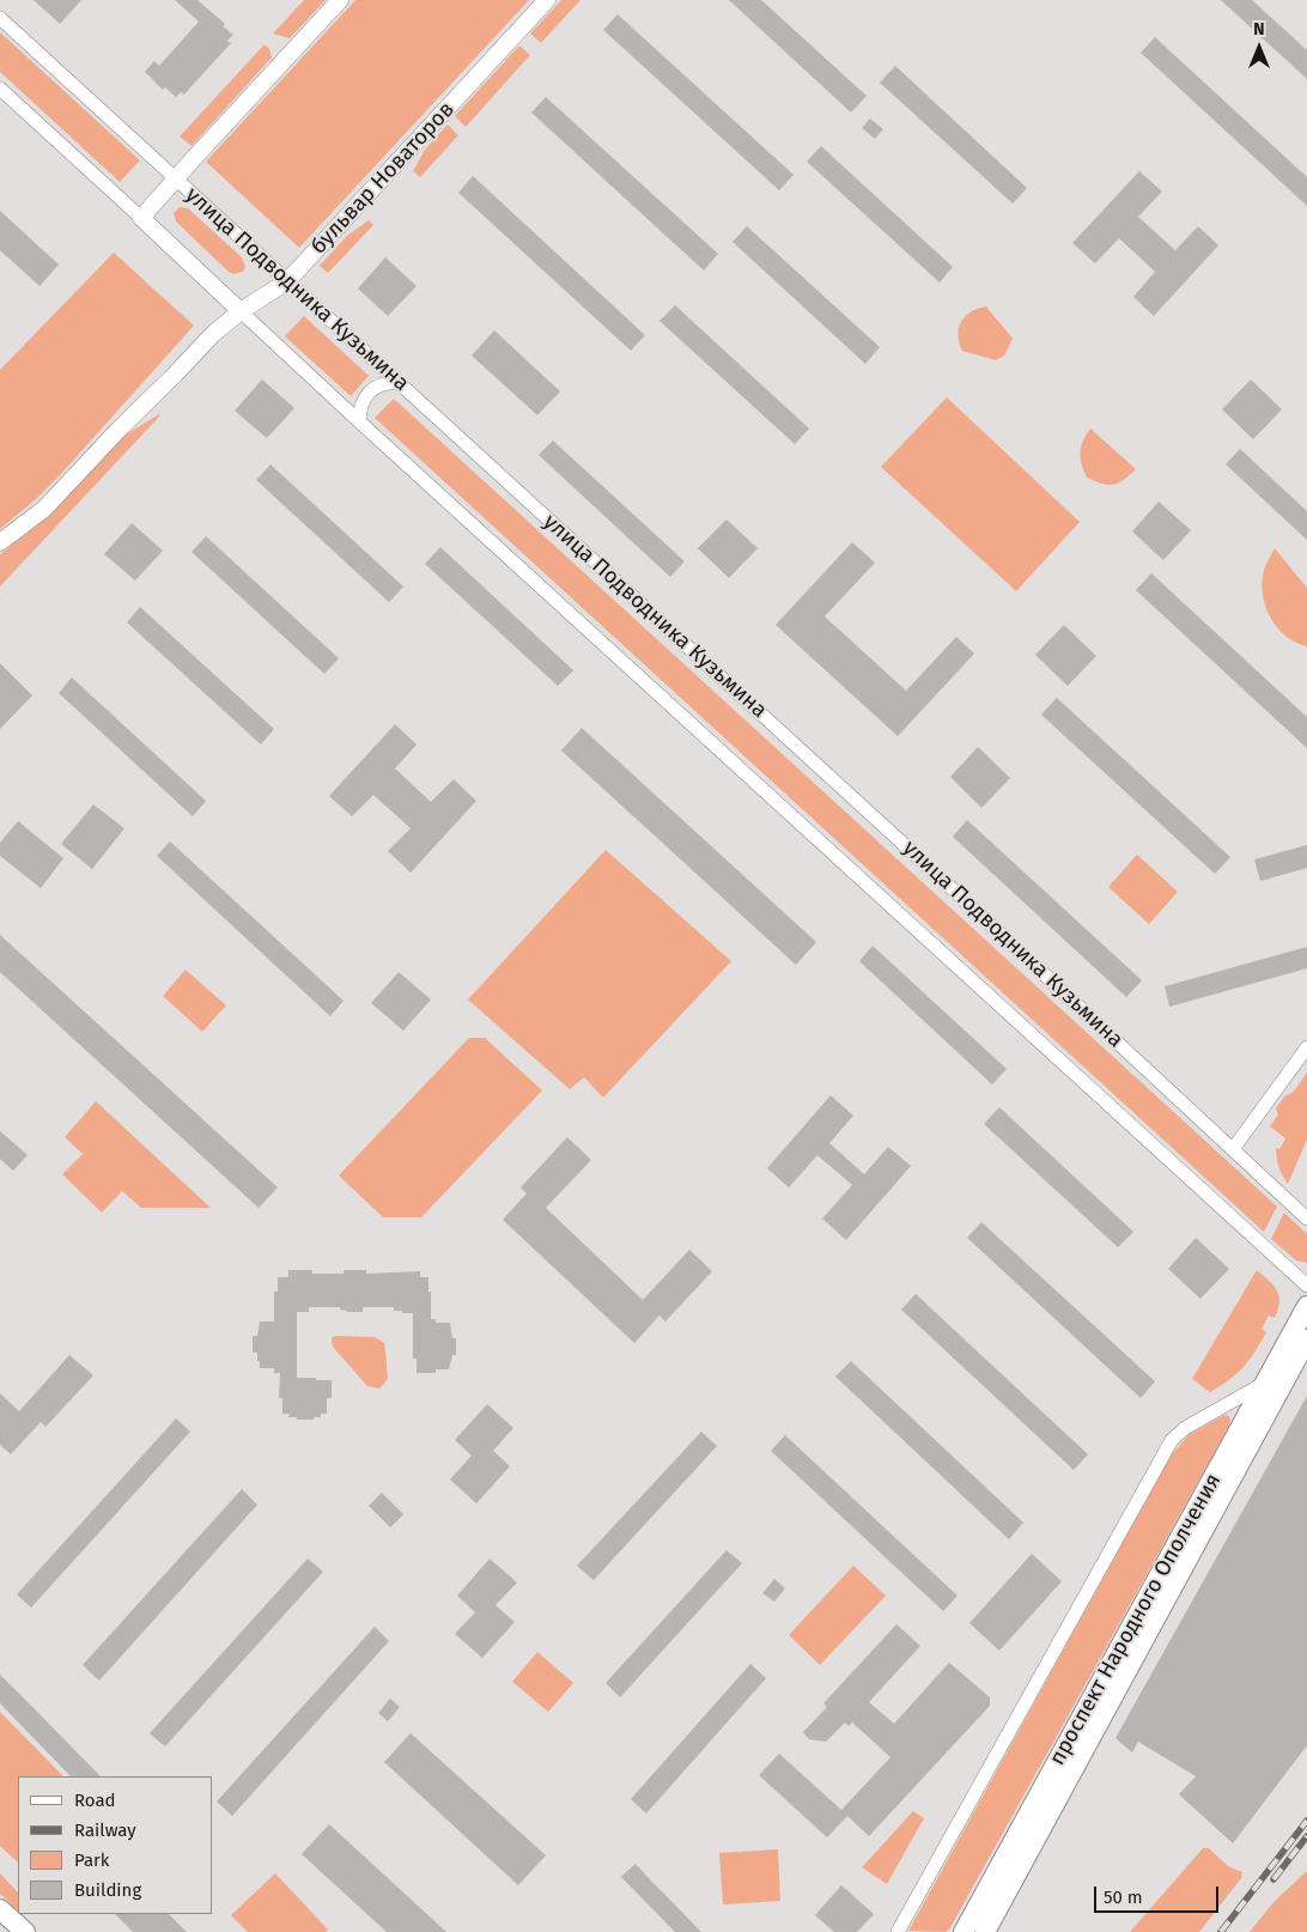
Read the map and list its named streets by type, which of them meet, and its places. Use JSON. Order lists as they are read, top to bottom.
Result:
{
  "streets": {
    "main road": ["проспект Народного Ополчения"],
    "street": ["бульвар Новаторов", "улица Подводника Кузьмина"]
  },
  "crossings": [
    ["бульвар Новаторов", "улица Подводника Кузьмина"]
  ],
  "legend": [
    "Road",
    "Railway",
    "Park",
    "Building"
  ],
  "scale_bar": "50 m",
  "north": "top"
}
